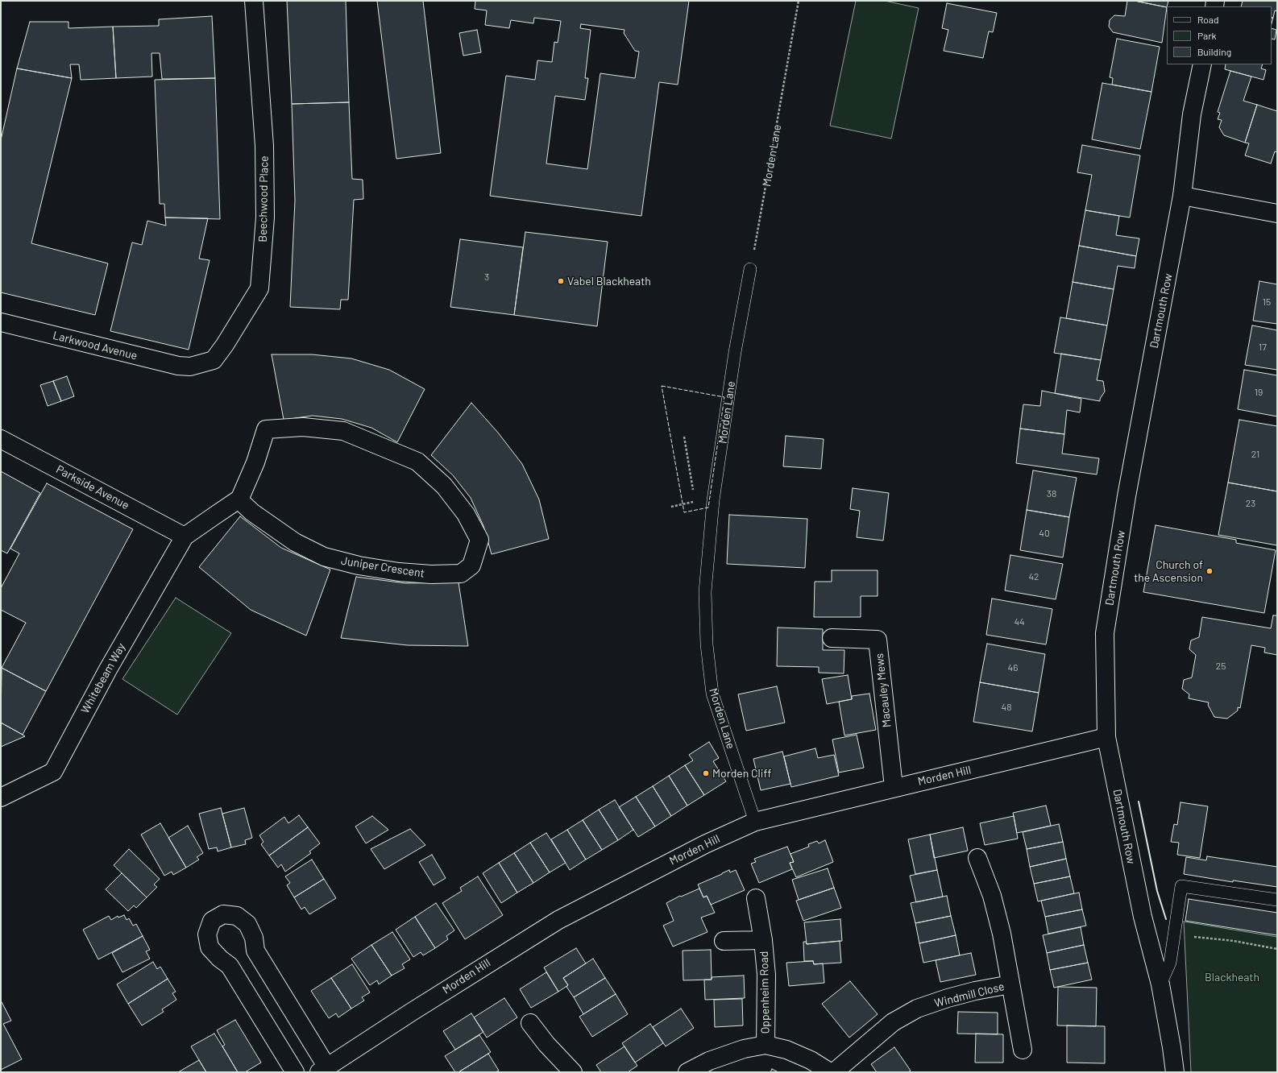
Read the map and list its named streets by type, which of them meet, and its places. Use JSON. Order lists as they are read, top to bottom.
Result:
{
  "streets": {
    "street": [
      "Beechwood Place",
      "Dartmouth Row",
      "Larkwood Avenue",
      "Parkside Avenue",
      "Juniper Crescent",
      "Whitebeam Way",
      "Macauley Mews",
      "Morden Hill",
      "Oppenheim Road",
      "Windmill Close"
    ],
    "lane": ["Morden Lane"]
  },
  "crossings": [
    ["Morden Lane", "Morden Hill"],
    ["Beechwood Place", "Larkwood Avenue"],
    ["Dartmouth Row", "Morden Hill"],
    ["Parkside Avenue", "Juniper Crescent"],
    ["Parkside Avenue", "Whitebeam Way"],
    ["Juniper Crescent", "Whitebeam Way"],
    ["Macauley Mews", "Morden Hill"]
  ],
  "parks": ["Blackheath"],
  "places": ["Vabel Blackheath", "Church of the Ascension", "Morden Cliff"],
  "house_numbers": [
    "3",
    "15",
    "17",
    "19",
    "21",
    "38",
    "23",
    "40",
    "42",
    "44",
    "25",
    "46",
    "48"
  ],
  "legend": ["Road", "Park", "Building"]
}
